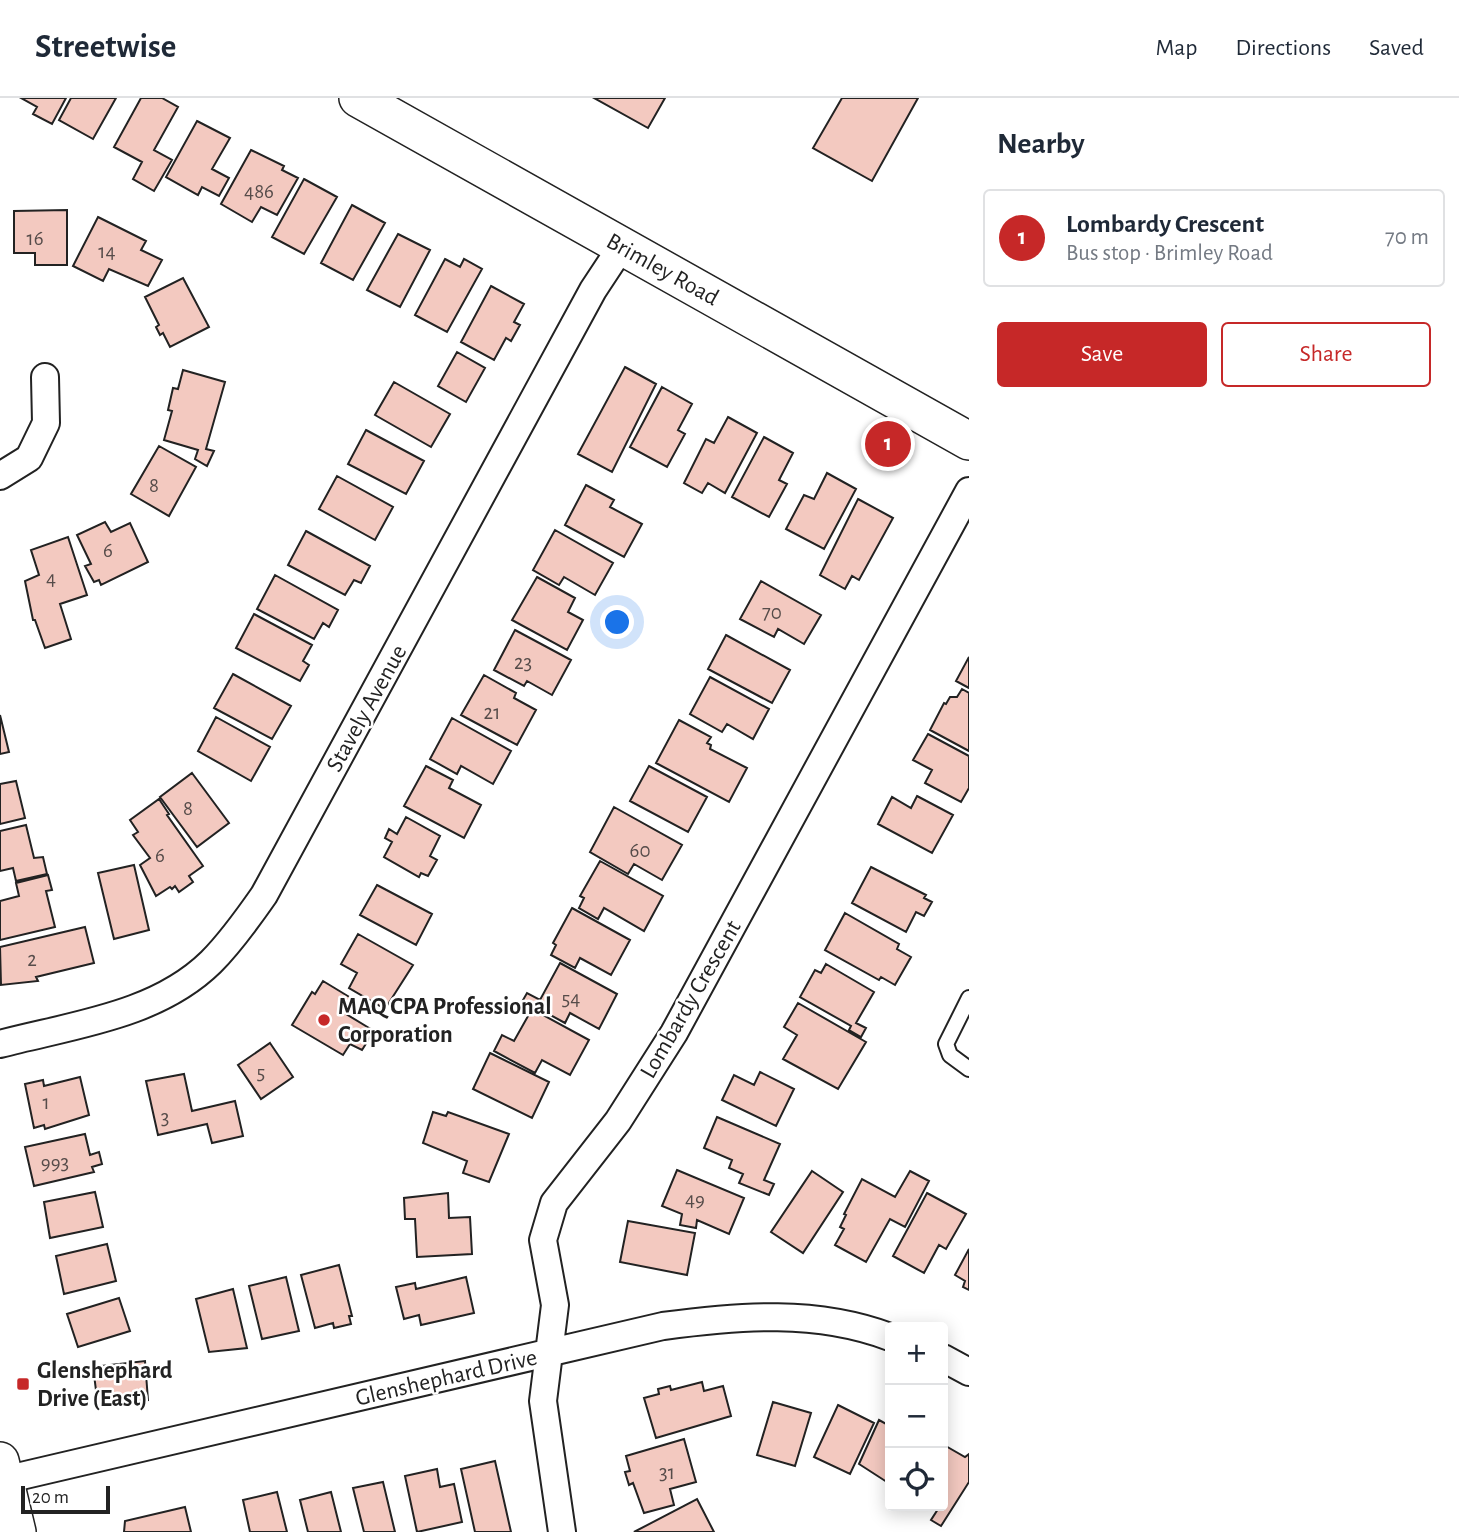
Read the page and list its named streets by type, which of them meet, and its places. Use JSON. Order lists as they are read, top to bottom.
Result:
{
  "streets": {
    "main road": ["Brimley Road"],
    "street": ["Stavely Avenue", "Lombardy Crescent", "Glenshephard Drive"]
  },
  "crossings": [
    ["Brimley Road", "Stavely Avenue"],
    ["Lombardy Crescent", "Glenshephard Drive"]
  ],
  "places": {
    "other": ["MAQ CPA Professional Corporation"],
    "transit": ["Glenshephard Drive (East)"]
  },
  "house_numbers": [
    "486",
    "16",
    "14",
    "8",
    "6",
    "4",
    "70",
    "23",
    "21",
    "8",
    "60",
    "6",
    "2",
    "54",
    "5",
    "1",
    "3",
    "993",
    "49",
    "31"
  ],
  "scale_bar": "20 m",
  "page": {
    "header": "Streetwise",
    "nav": ["Map", "Directions", "Saved"],
    "heading": "Nearby",
    "list": [
      {
        "mark": "1",
        "name": "Lombardy Crescent",
        "note": "Bus stop · Brimley Road",
        "value": "70 m"
      }
    ],
    "buttons": ["Save", "Share"],
    "pins": "1",
    "map_buttons": ["+", "−"],
    "scale": "20 m"
  }
}
